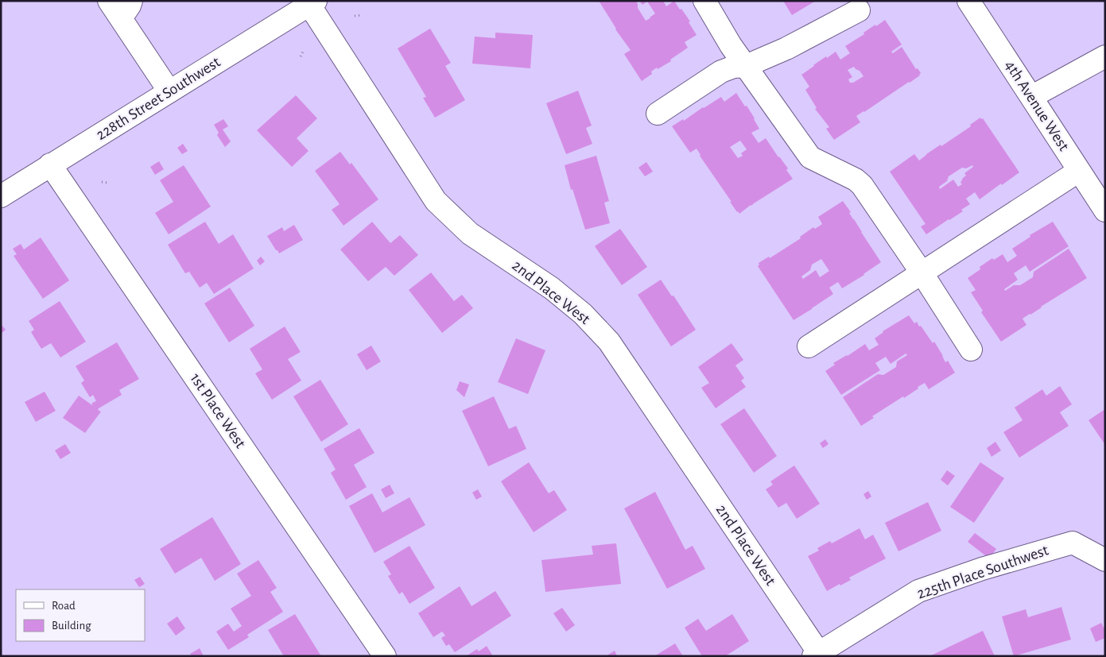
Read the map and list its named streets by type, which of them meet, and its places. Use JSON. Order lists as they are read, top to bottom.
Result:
{
  "streets": {
    "street": [
      "228th Street Southwest",
      "4th Avenue West",
      "2nd Place West",
      "1st Place West",
      "225th Place Southwest"
    ]
  },
  "crossings": [
    ["228th Street Southwest", "2nd Place West"],
    ["228th Street Southwest", "1st Place West"],
    ["2nd Place West", "225th Place Southwest"]
  ],
  "legend": ["Road", "Building"]
}
